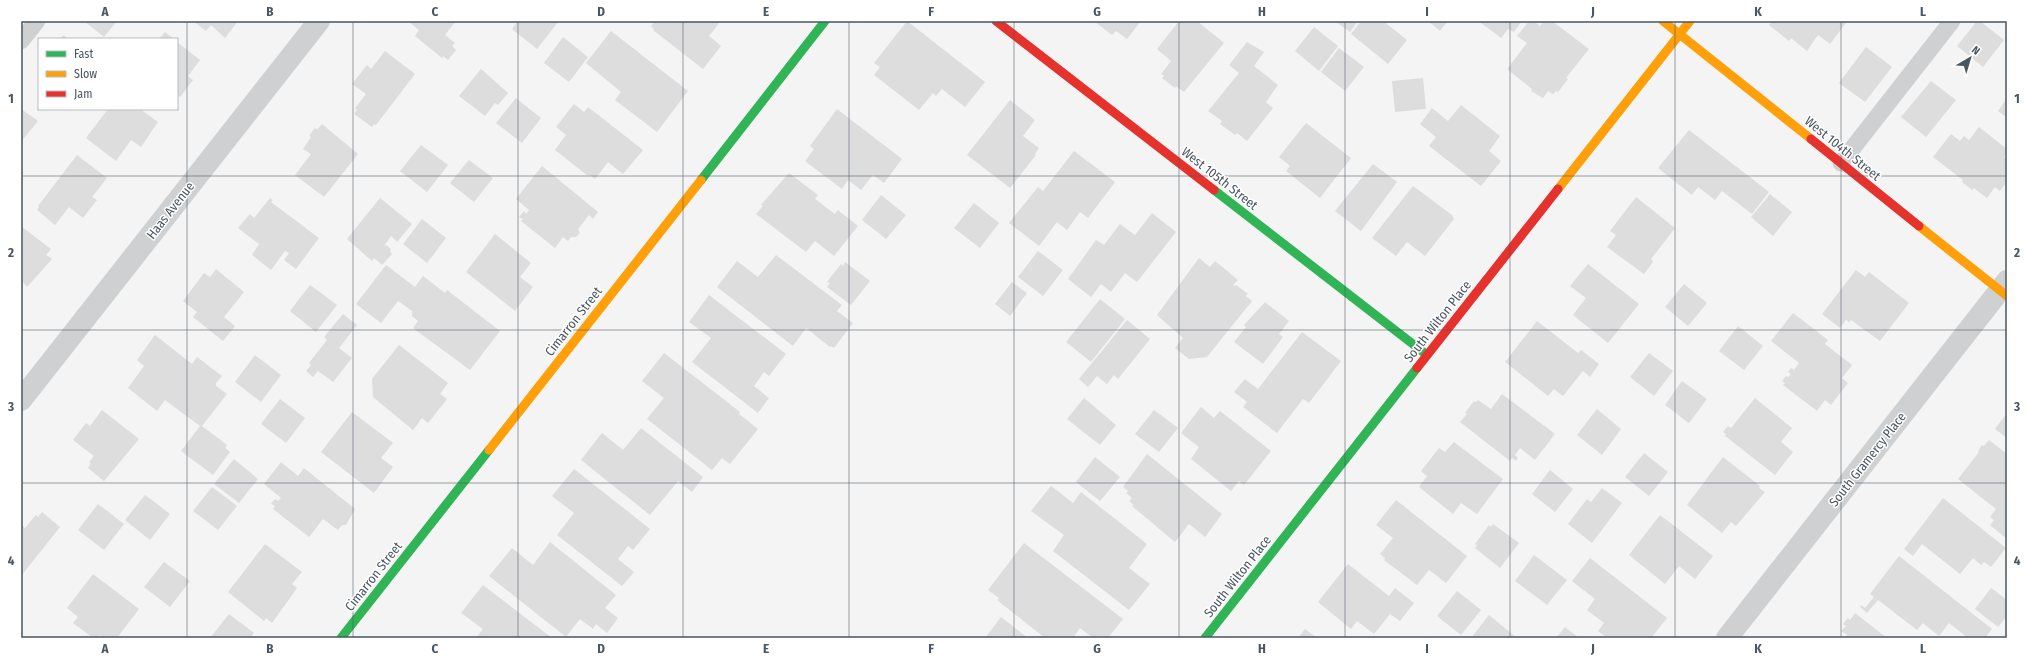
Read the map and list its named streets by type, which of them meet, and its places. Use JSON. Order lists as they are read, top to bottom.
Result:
{
  "streets": {
    "street": [
      "West 104th Street",
      "West 105th Street",
      "Haas Avenue",
      "Cimarron Street",
      "South Wilton Place",
      "South Gramercy Place"
    ]
  },
  "crossings": [
    ["West 104th Street", "South Wilton Place"],
    ["West 104th Street", "South Gramercy Place"],
    ["West 105th Street", "South Wilton Place"]
  ],
  "legend": ["Fast", "Slow", "Jam"],
  "north": "top right",
  "grid": {
    "columns": [
      "A",
      "B",
      "C",
      "D",
      "E",
      "F",
      "G",
      "H",
      "I",
      "J",
      "K",
      "L"
    ],
    "rows": [
      "1",
      "2",
      "3",
      "4"
    ]
  }
}
